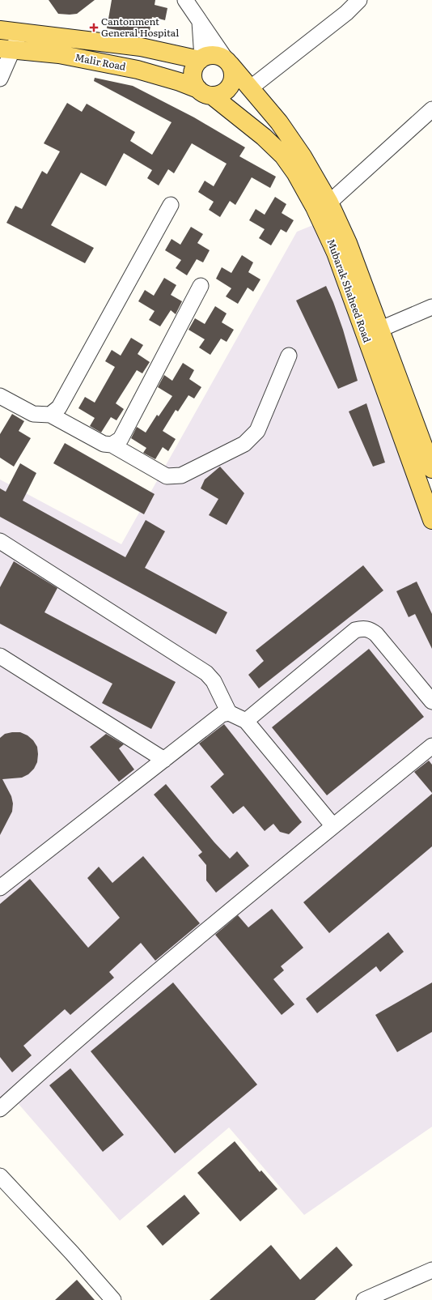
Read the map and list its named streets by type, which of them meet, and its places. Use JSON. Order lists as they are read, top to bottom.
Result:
{
  "streets": {
    "main road": ["Malir Road", "Mubarak Shaheed Road"]
  },
  "crossings": [
    ["Malir Road", "Mubarak Shaheed Road"]
  ],
  "places": {
    "health": ["Cantonment General Hospital"]
  }
}
